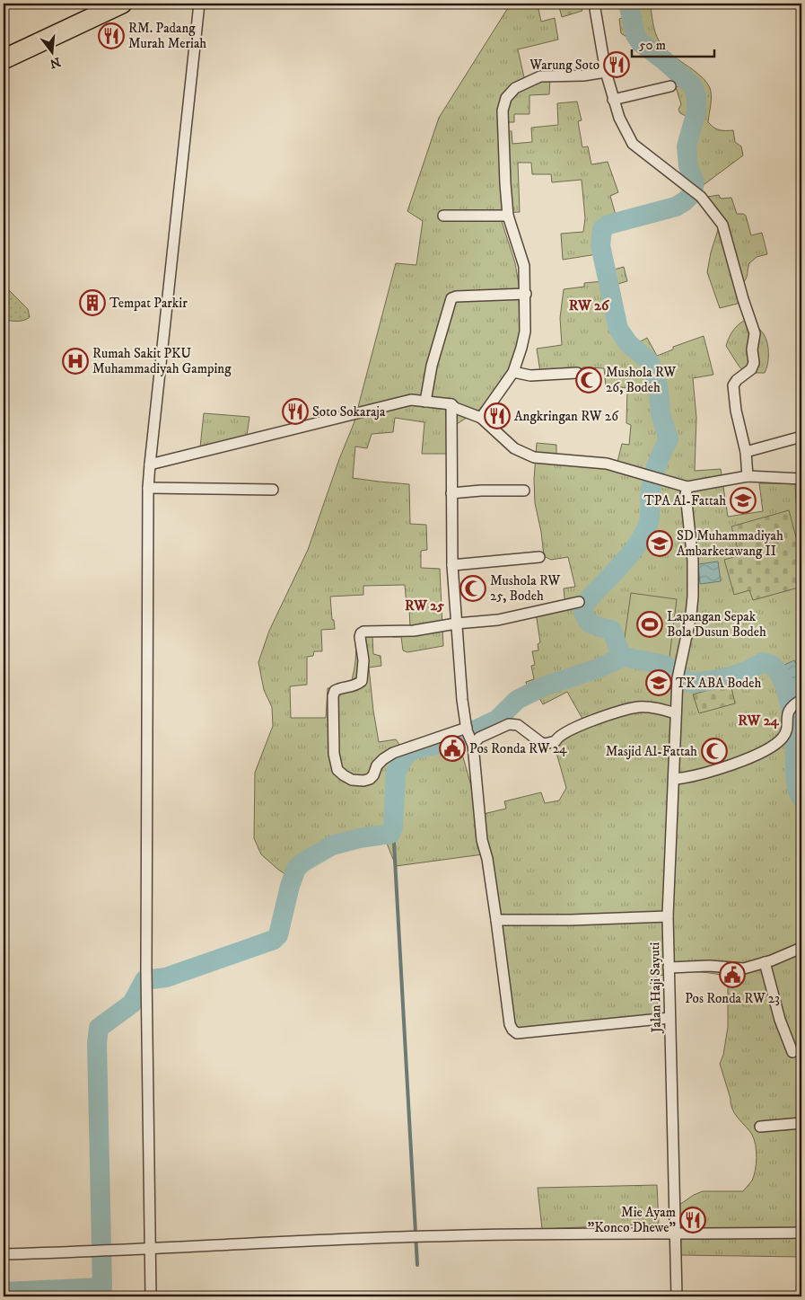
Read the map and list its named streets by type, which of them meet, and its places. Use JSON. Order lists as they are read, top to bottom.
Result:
{
  "streets": {
    "street": ["Jalan Haji Sayuti"]
  },
  "districts": ["RW 26", "RW 25", "RW 24"],
  "places": {
    "restaurant": [
      "RM. Padang Murah Meriah",
      "Warung Soto",
      "Soto Sokaraja",
      "Angkringan RW 26",
      "Mie Ayam \"Konco Dhewe\""
    ],
    "building": ["Tempat Parkir"],
    "hospital": ["Rumah Sakit PKU Muhammadiyah Gamping"],
    "mosque": ["Mushola RW 26, Bodeh", "Mushola RW 25, Bodeh", "Masjid Al-Fattah"],
    "school or university": ["TPA Al-Fattah", "SD Muhammadiyah Ambarketawang II", "TK ABA Bodeh"],
    "sports": ["Lapangan Sepak Bola Dusun Bodeh"],
    "public building": ["Pos Ronda RW 24", "Pos Ronda RW 23"]
  },
  "scale_bar": "50 m",
  "north": "bottom"
}
